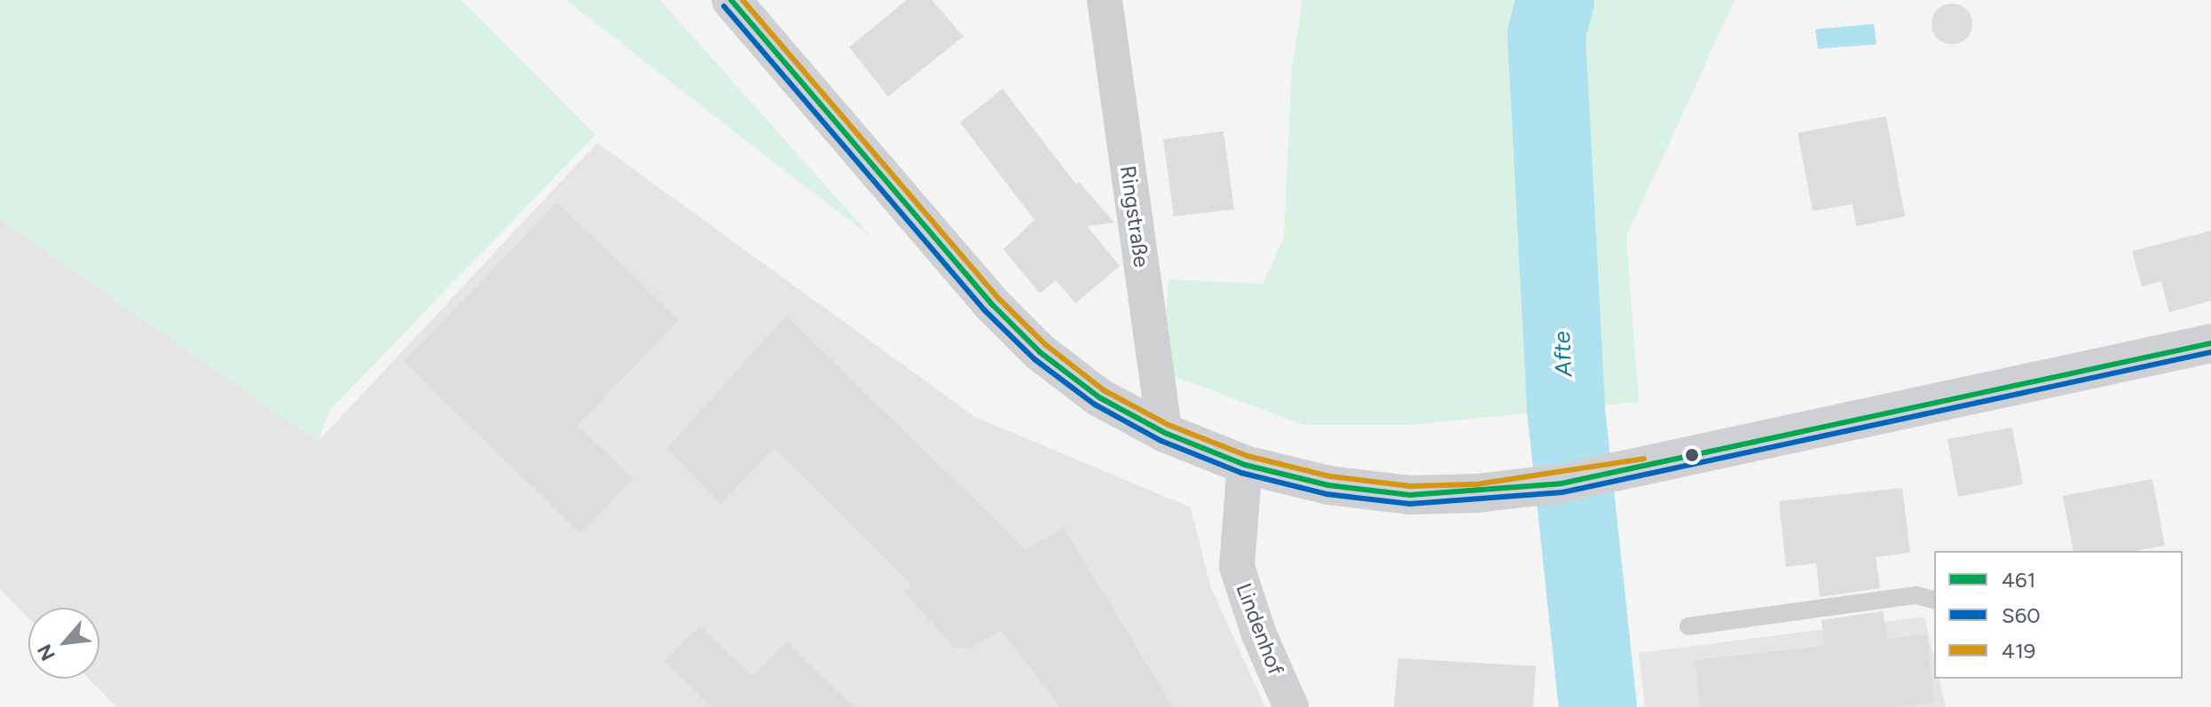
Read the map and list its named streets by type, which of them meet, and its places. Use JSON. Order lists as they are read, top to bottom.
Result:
{
  "streets": {
    "street": ["Ringstraße", "Lindenhof"]
  },
  "water": ["Afte"],
  "lines": ["transit line 461", "transit line 419", "transit line S60"],
  "legend": ["461", "S60", "419"],
  "north": "bottom left"
}
